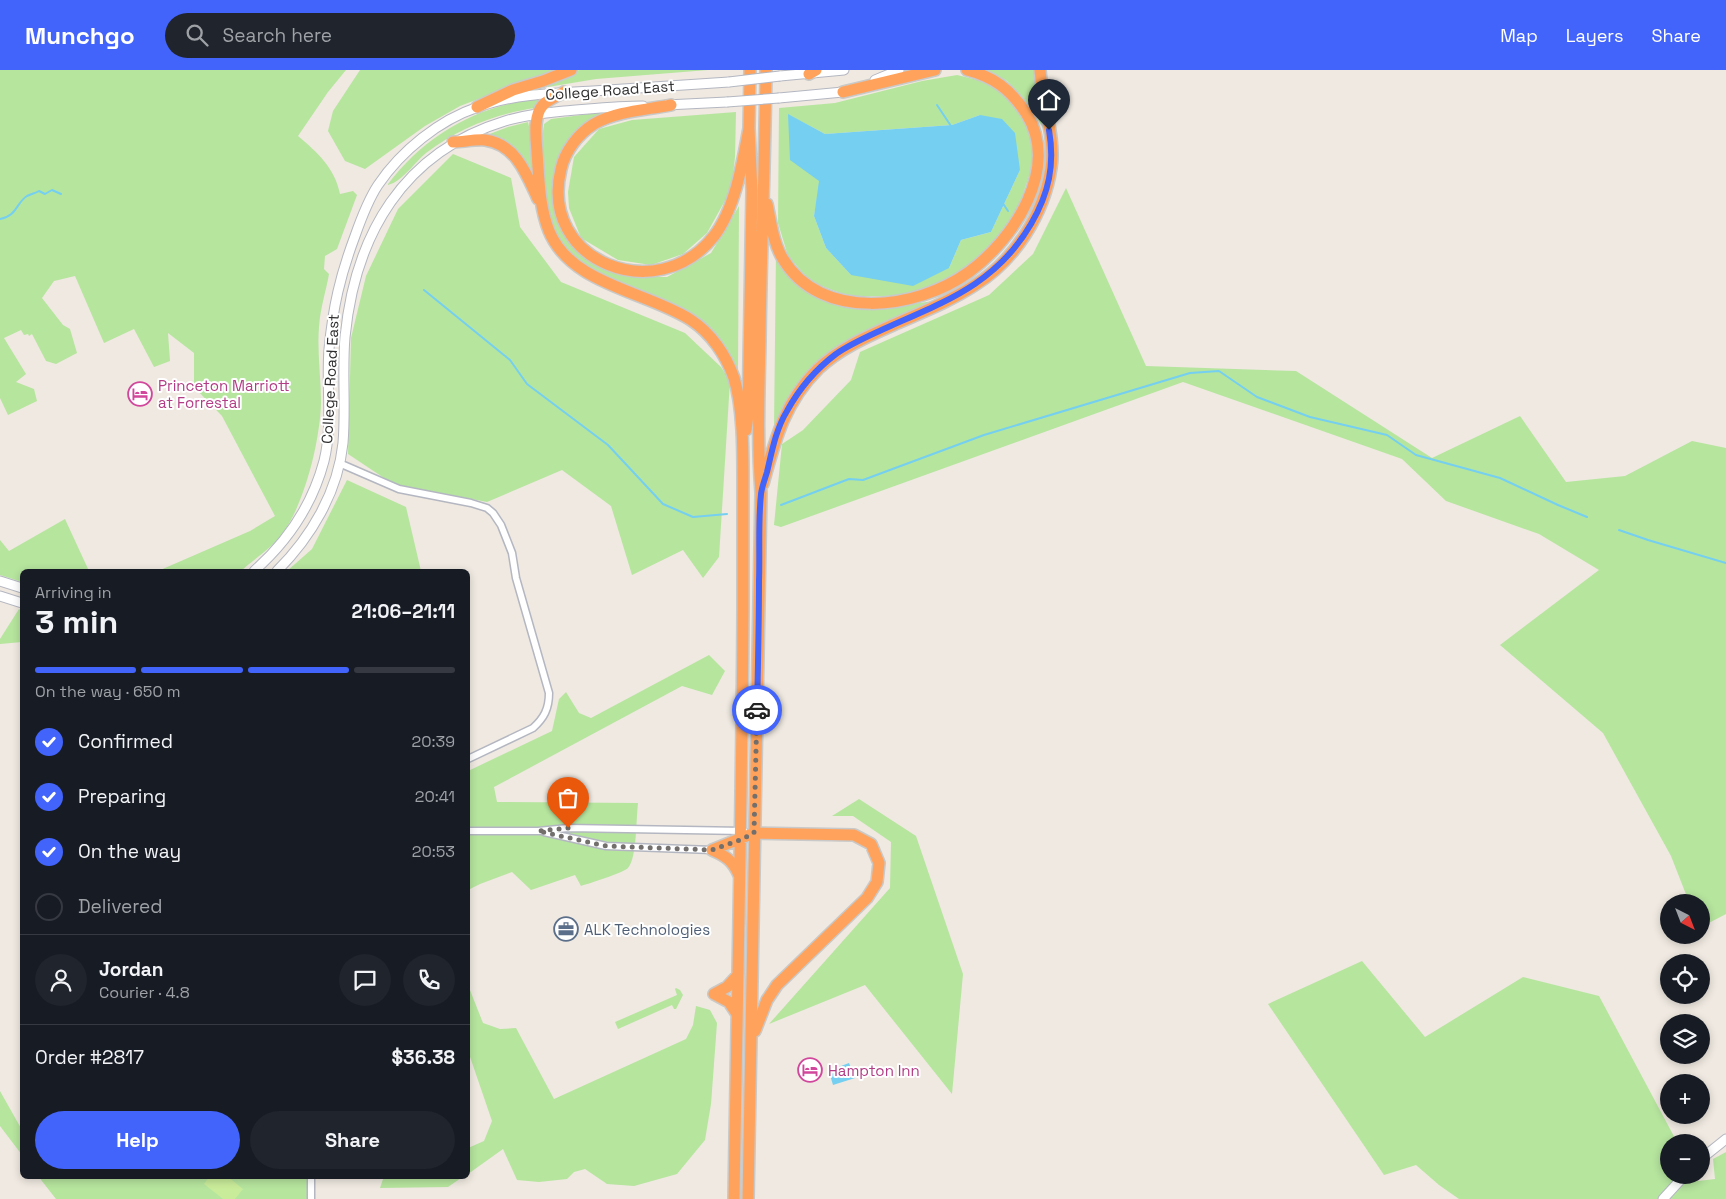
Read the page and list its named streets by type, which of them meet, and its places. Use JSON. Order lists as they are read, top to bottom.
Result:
{
  "streets": {
    "street": ["College Road East"]
  },
  "places": {
    "hotel": ["Princeton Marriott at Forrestal", "Hampton Inn"],
    "office": ["ALK Technologies"]
  },
  "north": "bottom right",
  "page": {
    "header": "Munchgo",
    "search": "Search here",
    "nav": ["Map", "Layers", "Share"],
    "heading": ["3 min", "Arriving in", "21:06–21:11"],
    "panel": [
      "Jordan",
      "Courier · 4.8",
      "Order #2817",
      "$36.38"
    ],
    "bar": "On the way · 650 m",
    "list": [
      ["Confirmed", "20:39"],
      ["Preparing", "20:41"],
      ["On the way", "20:53"],
      "Delivered"
    ],
    "map_buttons": ["+", "−"],
    "buttons": ["Help", "Share"]
  }
}
